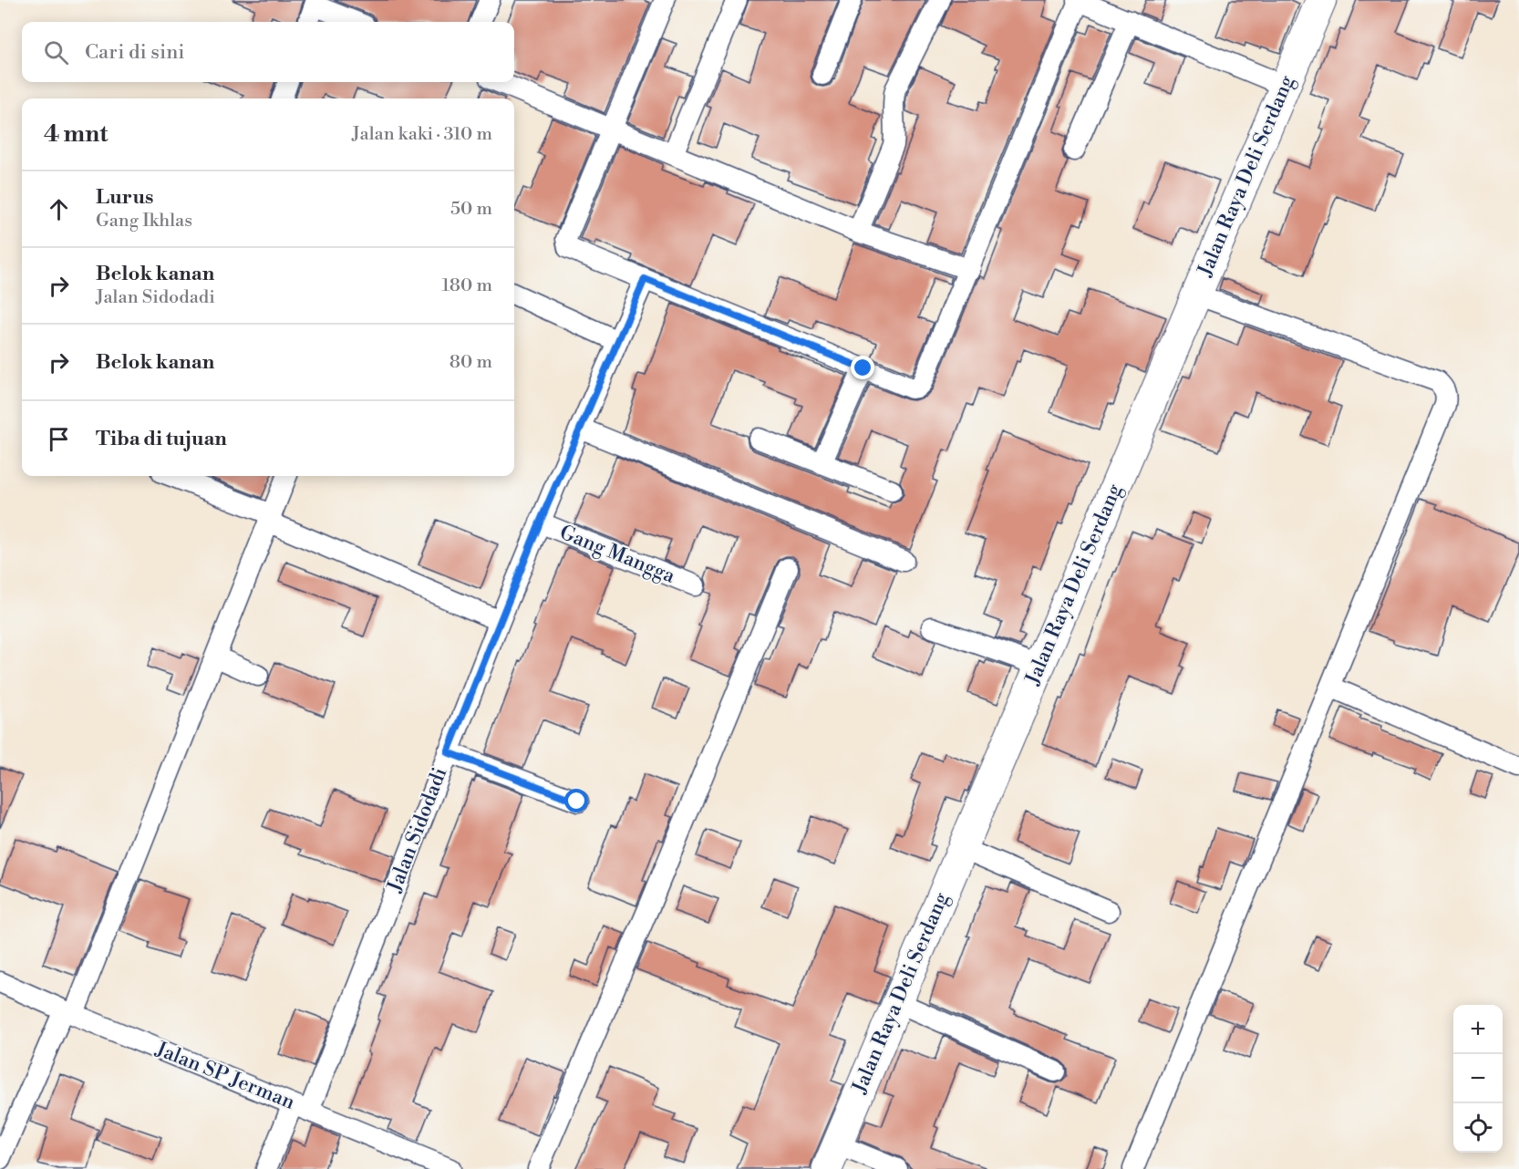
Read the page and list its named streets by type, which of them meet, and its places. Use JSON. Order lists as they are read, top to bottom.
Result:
{
  "streets": {
    "main road": ["Jalan Raya Deli Serdang"],
    "street": ["Gang Mangga", "Jalan Sidodadi", "Jalan SP Jerman"]
  },
  "crossings": [
    ["Gang Mangga", "Jalan Sidodadi"],
    ["Jalan Sidodadi", "Jalan SP Jerman"]
  ],
  "page": {
    "search": "Cari di sini",
    "heading": ["4 mnt", "Jalan kaki · 310 m"],
    "list": [
      ["Lurus", "Gang Ikhlas", "50 m"],
      ["Belok kanan", "Jalan Sidodadi", "180 m"],
      ["Belok kanan", "80 m"],
      "Tiba di tujuan"
    ],
    "map_buttons": ["+", "−"]
  }
}
